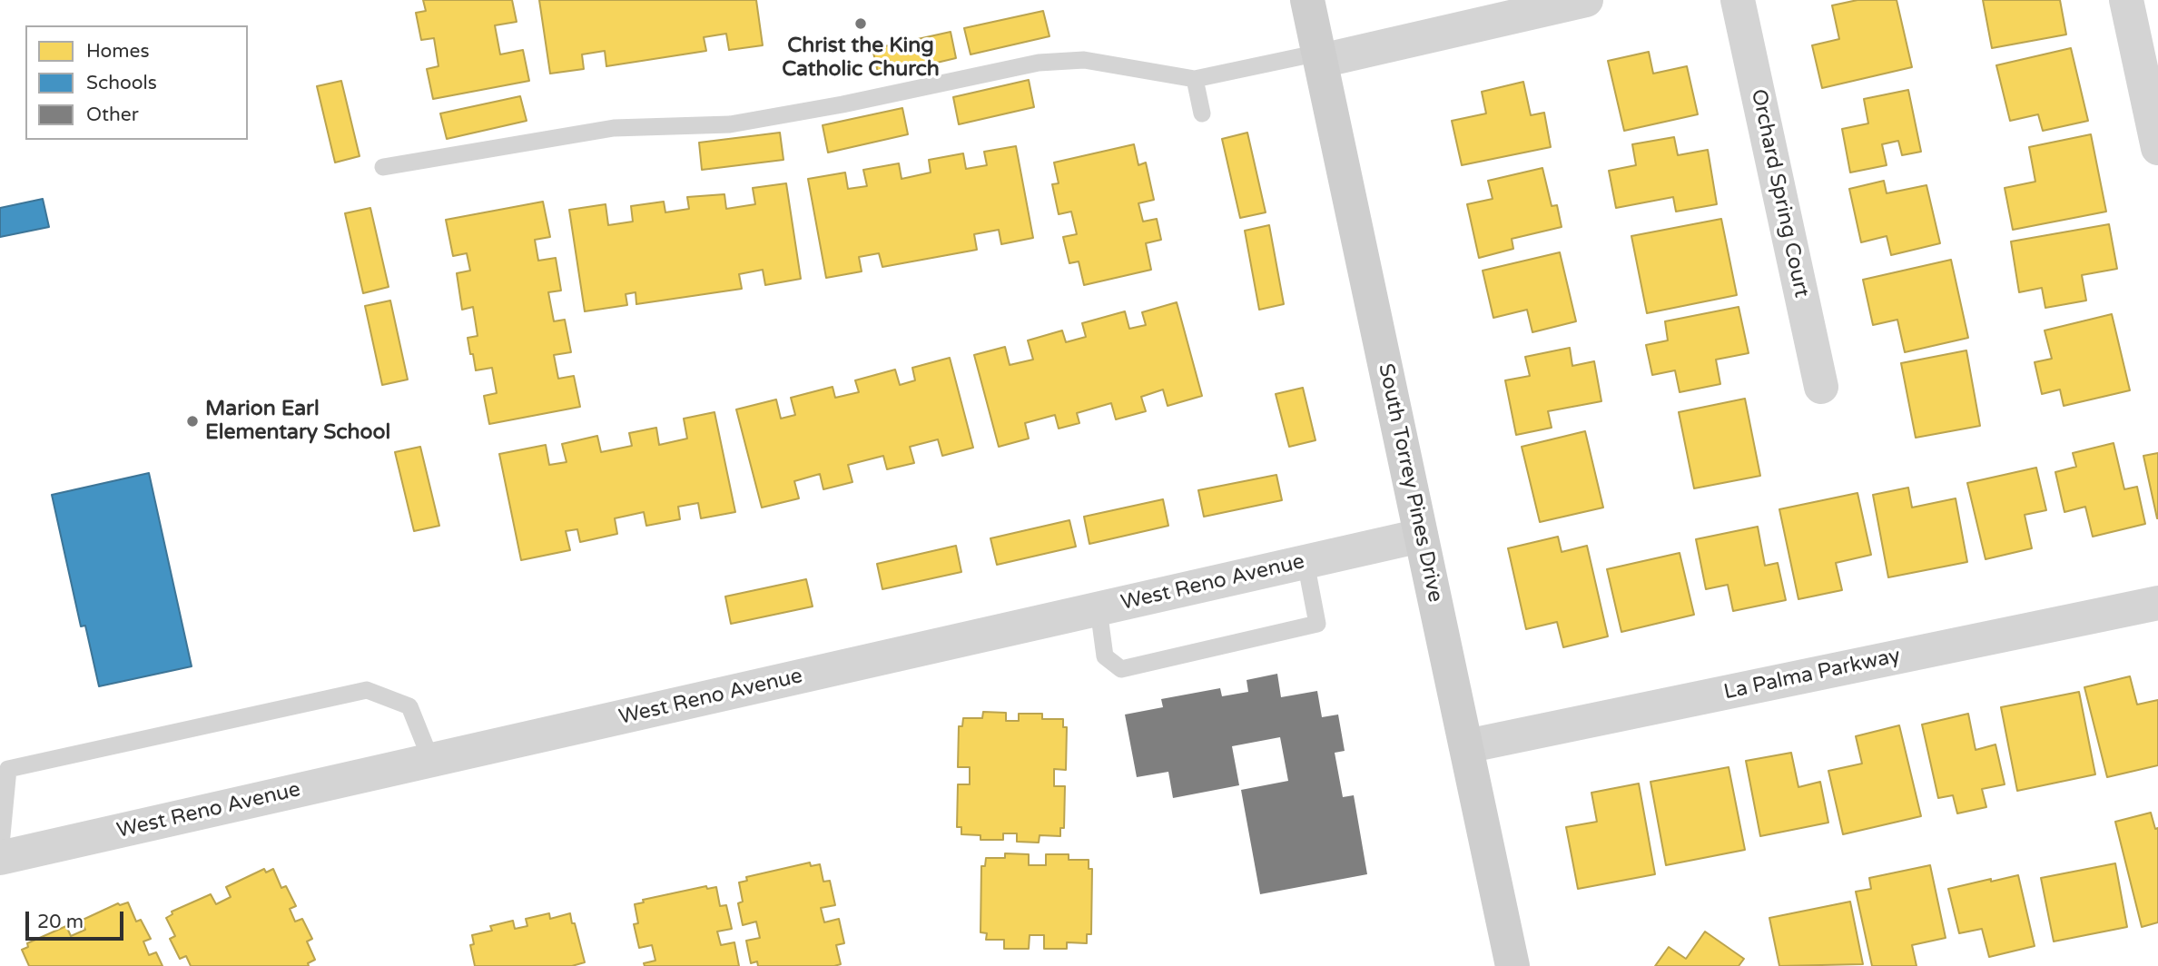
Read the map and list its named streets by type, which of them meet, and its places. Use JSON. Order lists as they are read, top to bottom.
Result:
{
  "streets": {
    "main road": ["South Torrey Pines Drive"],
    "street": ["Orchard Spring Court", "West Reno Avenue", "La Palma Parkway"]
  },
  "crossings": [
    ["South Torrey Pines Drive", "West Reno Avenue"],
    ["South Torrey Pines Drive", "La Palma Parkway"]
  ],
  "places": ["Christ the King Catholic Church", "Marion Earl Elementary School"],
  "legend": ["Homes", "Schools", "Other"],
  "scale_bar": "20 m"
}
